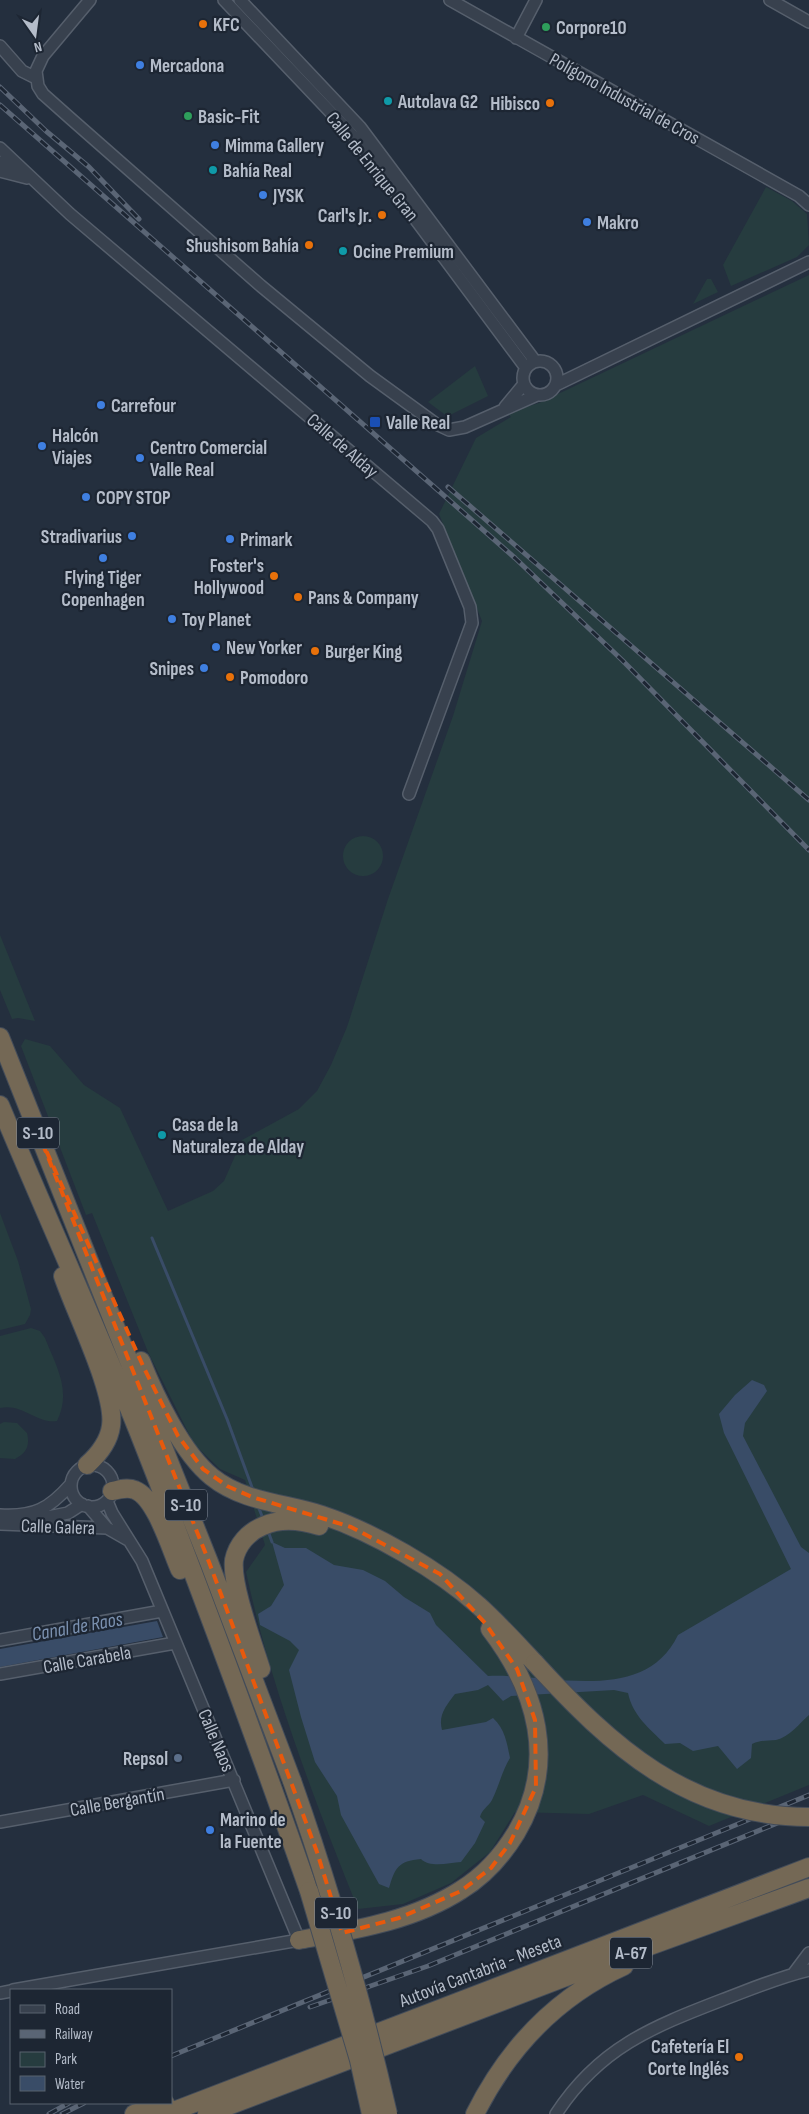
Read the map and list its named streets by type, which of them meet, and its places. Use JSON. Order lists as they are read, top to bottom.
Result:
{
  "streets": {
    "highway": ["S-10", "A-67", "Autovía Cantabria - Meseta"],
    "street": [
      "Polígono Industrial de Cros",
      "Calle de Enrique Gran",
      "Calle de Alday",
      "Calle Galera",
      "Calle Carabela",
      "Calle Naos",
      "Calle Bergantín"
    ]
  },
  "crossings": [
    ["Calle Galera", "Calle Naos"],
    ["Calle Carabela", "Calle Naos"],
    ["Calle Naos", "Calle Bergantín"]
  ],
  "water": ["Canal de Raos"],
  "places": {
    "other": [
      "KFC",
      "Corpore10",
      "Mercadona",
      "Autolava G2",
      "Hibisco",
      "Basic-Fit",
      "Mimma Gallery",
      "Bahía Real",
      "JYSK",
      "Carl's Jr.",
      "Makro",
      "Shushisom Bahía",
      "Ocine Premium",
      "Carrefour",
      "Halcón Viajes",
      "Centro Comercial Valle Real",
      "COPY STOP",
      "Stradivarius",
      "Primark",
      "Flying Tiger Copenhagen",
      "Foster's Hollywood",
      "Pans & Company",
      "Toy Planet",
      "New Yorker",
      "Burger King",
      "Snipes",
      "Pomodoro",
      "Casa de la Naturaleza de Alday",
      "Repsol",
      "Marino de la Fuente",
      "Cafetería El Corte Inglés"
    ],
    "transit": ["Valle Real"]
  },
  "legend": [
    "Road",
    "Railway",
    "Park",
    "Water"
  ],
  "north": "bottom"
}
